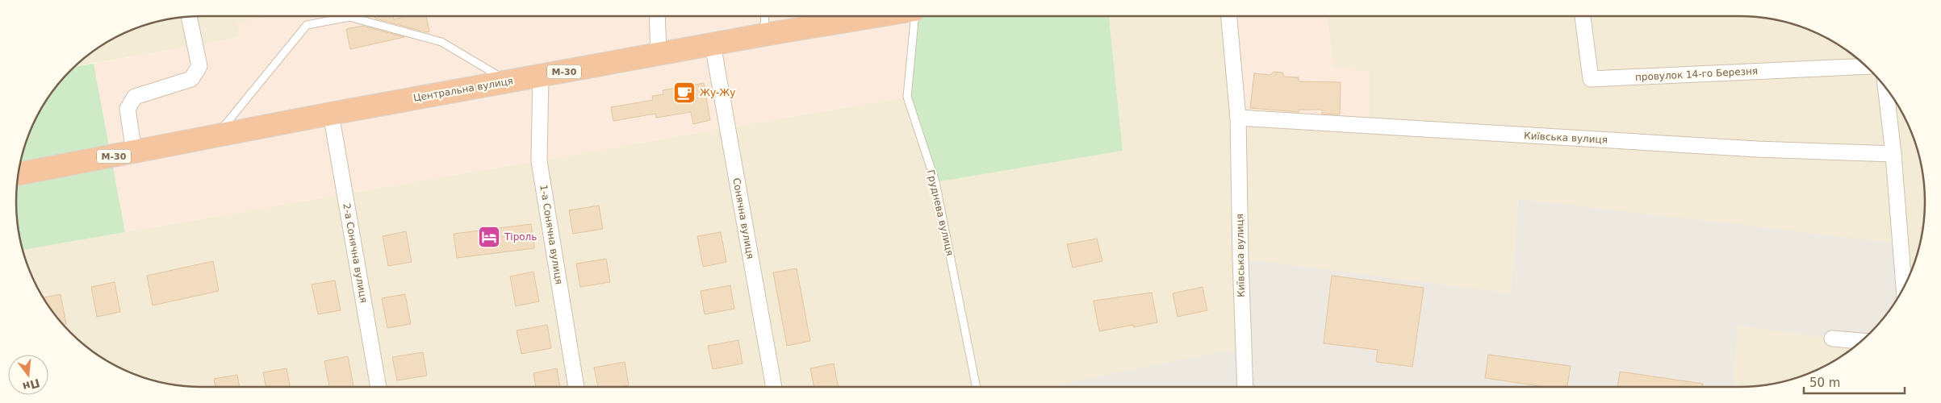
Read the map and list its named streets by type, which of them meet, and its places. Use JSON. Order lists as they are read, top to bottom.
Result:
{
  "streets": {
    "highway": ["М-30", "Центральна вулиця"],
    "street": [
      "провулок 14-го Березня",
      "Київська вулиця",
      "Сонячна вулиця",
      "1-а Сонячна вулиця",
      "2-а Сонячна вулиця"
    ],
    "lane": ["Груднева вулиця"]
  },
  "crossings": [
    ["Центральна вулиця", "Сонячна вулиця"],
    ["Центральна вулиця", "1-а Сонячна вулиця"],
    ["Центральна вулиця", "2-а Сонячна вулиця"]
  ],
  "places": {
    "cafe": ["Жу-Жу"],
    "hotel": ["Тіроль"]
  },
  "scale_bar": "50 m",
  "north": "bottom"
}
